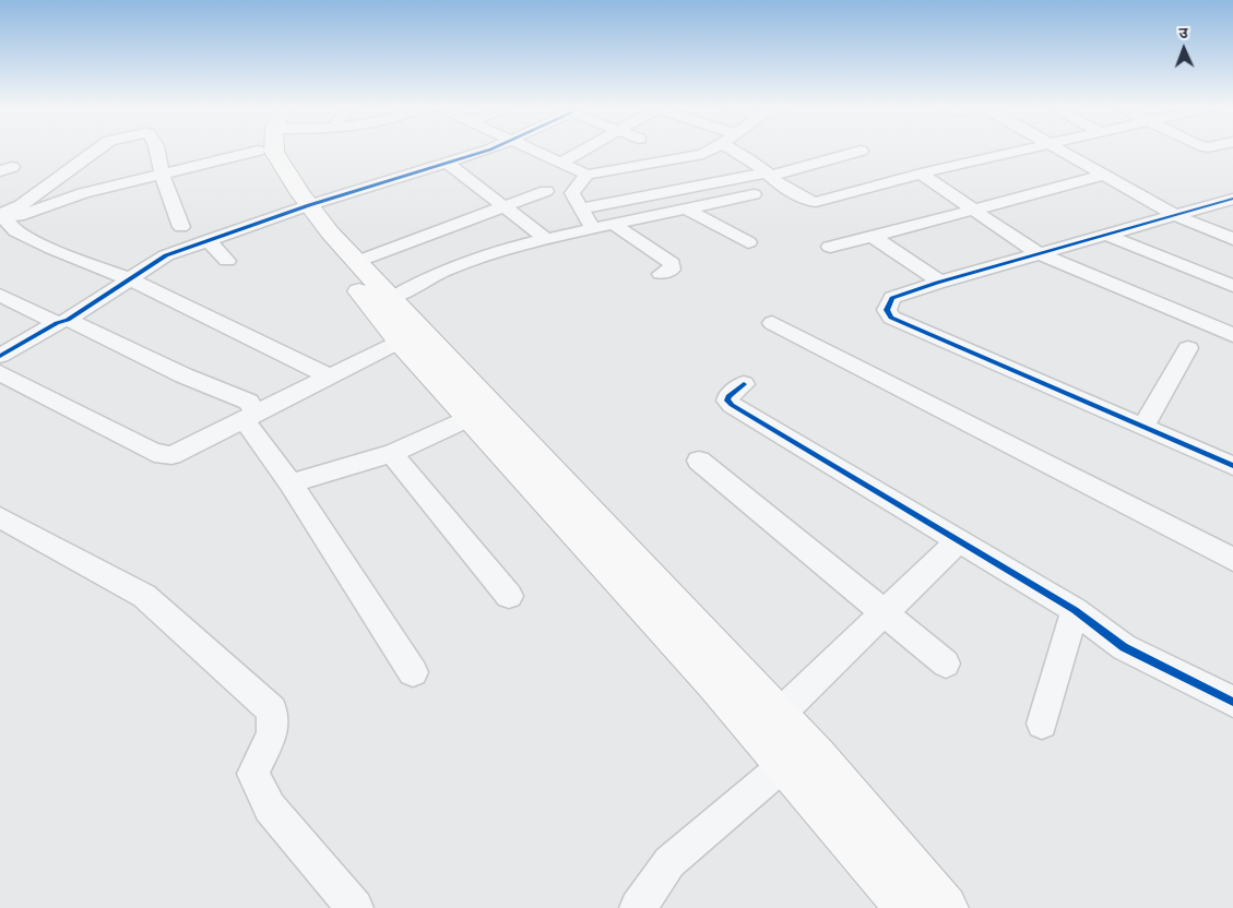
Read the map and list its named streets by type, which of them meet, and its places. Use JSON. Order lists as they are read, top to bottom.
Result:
{
  "north": "top"
}
